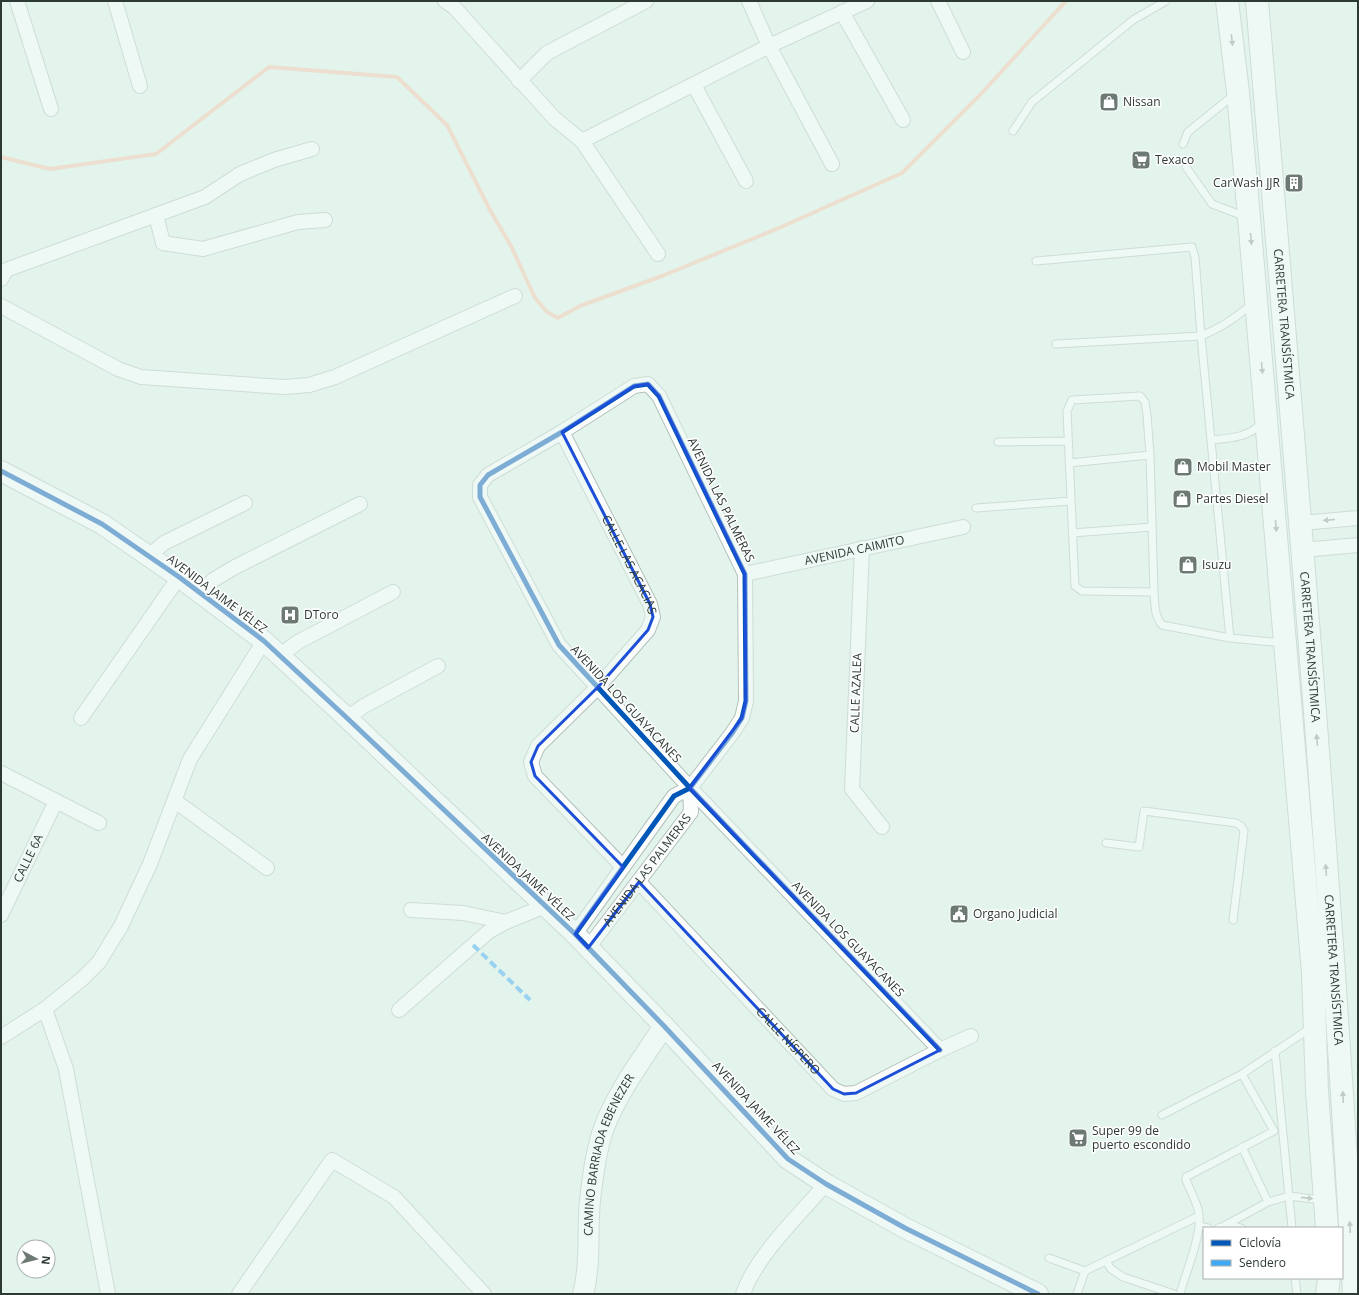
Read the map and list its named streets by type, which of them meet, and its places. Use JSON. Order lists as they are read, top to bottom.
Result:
{
  "streets": {
    "main road": ["CARRETERA TRANSÍSTMICA"],
    "street": [
      "AVENIDA LAS PALMERAS",
      "AVENIDA CAIMITO",
      "CALLE LAS ACACIAS",
      "AVENIDA JAIME VÉLEZ",
      "CALLE AZALEA",
      "AVENIDA LOS GUAYACANES",
      "CALLE 6A",
      "CALLE NÍSPERO",
      "CAMINO BARRIADA EBENEZER"
    ]
  },
  "crossings": [
    ["AVENIDA LAS PALMERAS", "AVENIDA CAIMITO"],
    ["AVENIDA LAS PALMERAS", "CALLE LAS ACACIAS"],
    ["AVENIDA LAS PALMERAS", "AVENIDA JAIME VÉLEZ"],
    ["AVENIDA LAS PALMERAS", "AVENIDA LOS GUAYACANES"],
    ["AVENIDA LAS PALMERAS", "CALLE NÍSPERO"],
    ["AVENIDA CAIMITO", "CALLE AZALEA"],
    ["CALLE LAS ACACIAS", "AVENIDA LOS GUAYACANES"],
    ["AVENIDA JAIME VÉLEZ", "CAMINO BARRIADA EBENEZER"],
    ["AVENIDA LOS GUAYACANES", "CALLE NÍSPERO"]
  ],
  "places": {
    "shop": [
      "Nissan",
      "Mobil Master",
      "Partes Diesel",
      "Isuzu"
    ],
    "supermarket": ["Texaco", "Super 99 de puerto escondido"],
    "building": ["CarWash JJR"],
    "hospital": ["DToro"],
    "public building": ["Organo Judicial"]
  },
  "legend": ["Ciclovía", "Sendero"],
  "north": "right"
}
